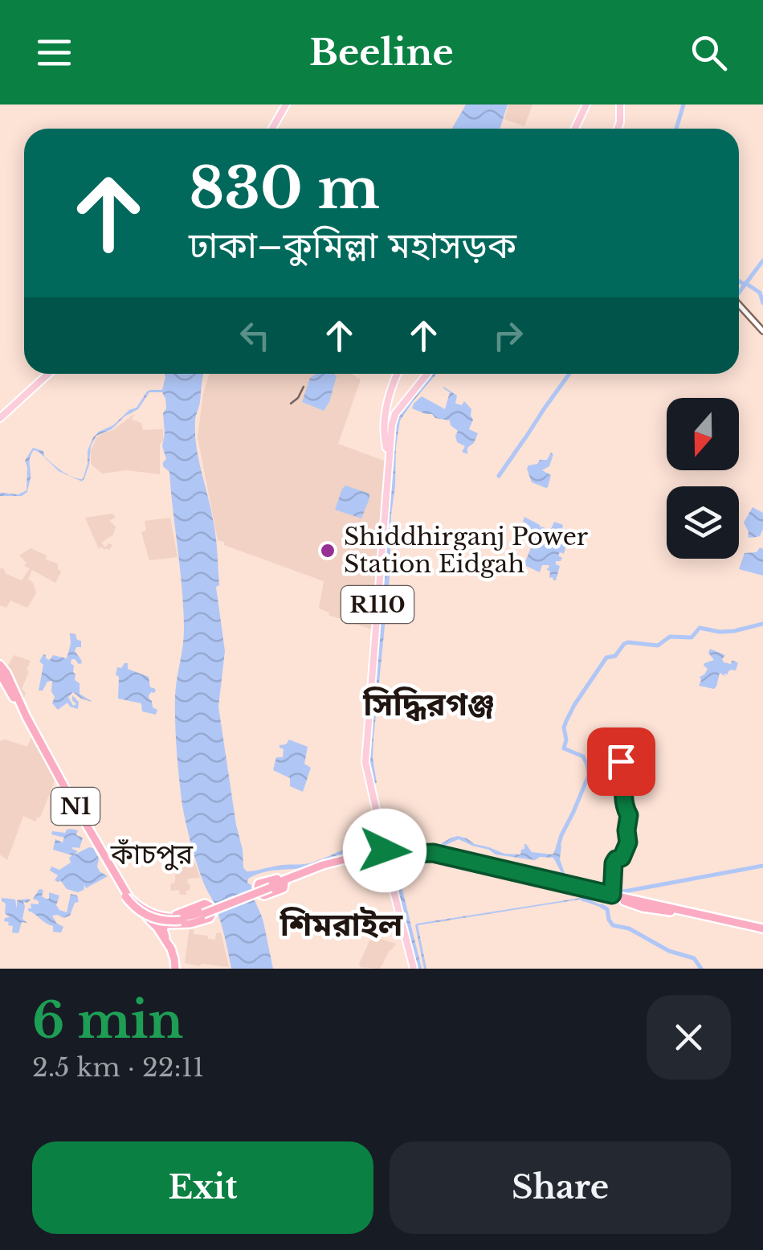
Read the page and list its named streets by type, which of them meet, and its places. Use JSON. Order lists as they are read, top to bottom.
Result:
{
  "streets": {
    "highway": ["N1"],
    "main road": ["R110"]
  },
  "districts": ["সিদ্ধিরগঞ্জ", "কাঁচপুর", "শিমরাইল"],
  "places": ["Shiddhirganj Power Station Eidgah"],
  "north": "bottom",
  "page": {
    "header": "Beeline",
    "turn": ["830 m", "ঢাকা–কুমিল্লা মহাসড়ক"],
    "heading": ["6 min", "2.5 km · 22:11"],
    "buttons": ["Exit", "Share"]
  }
}
